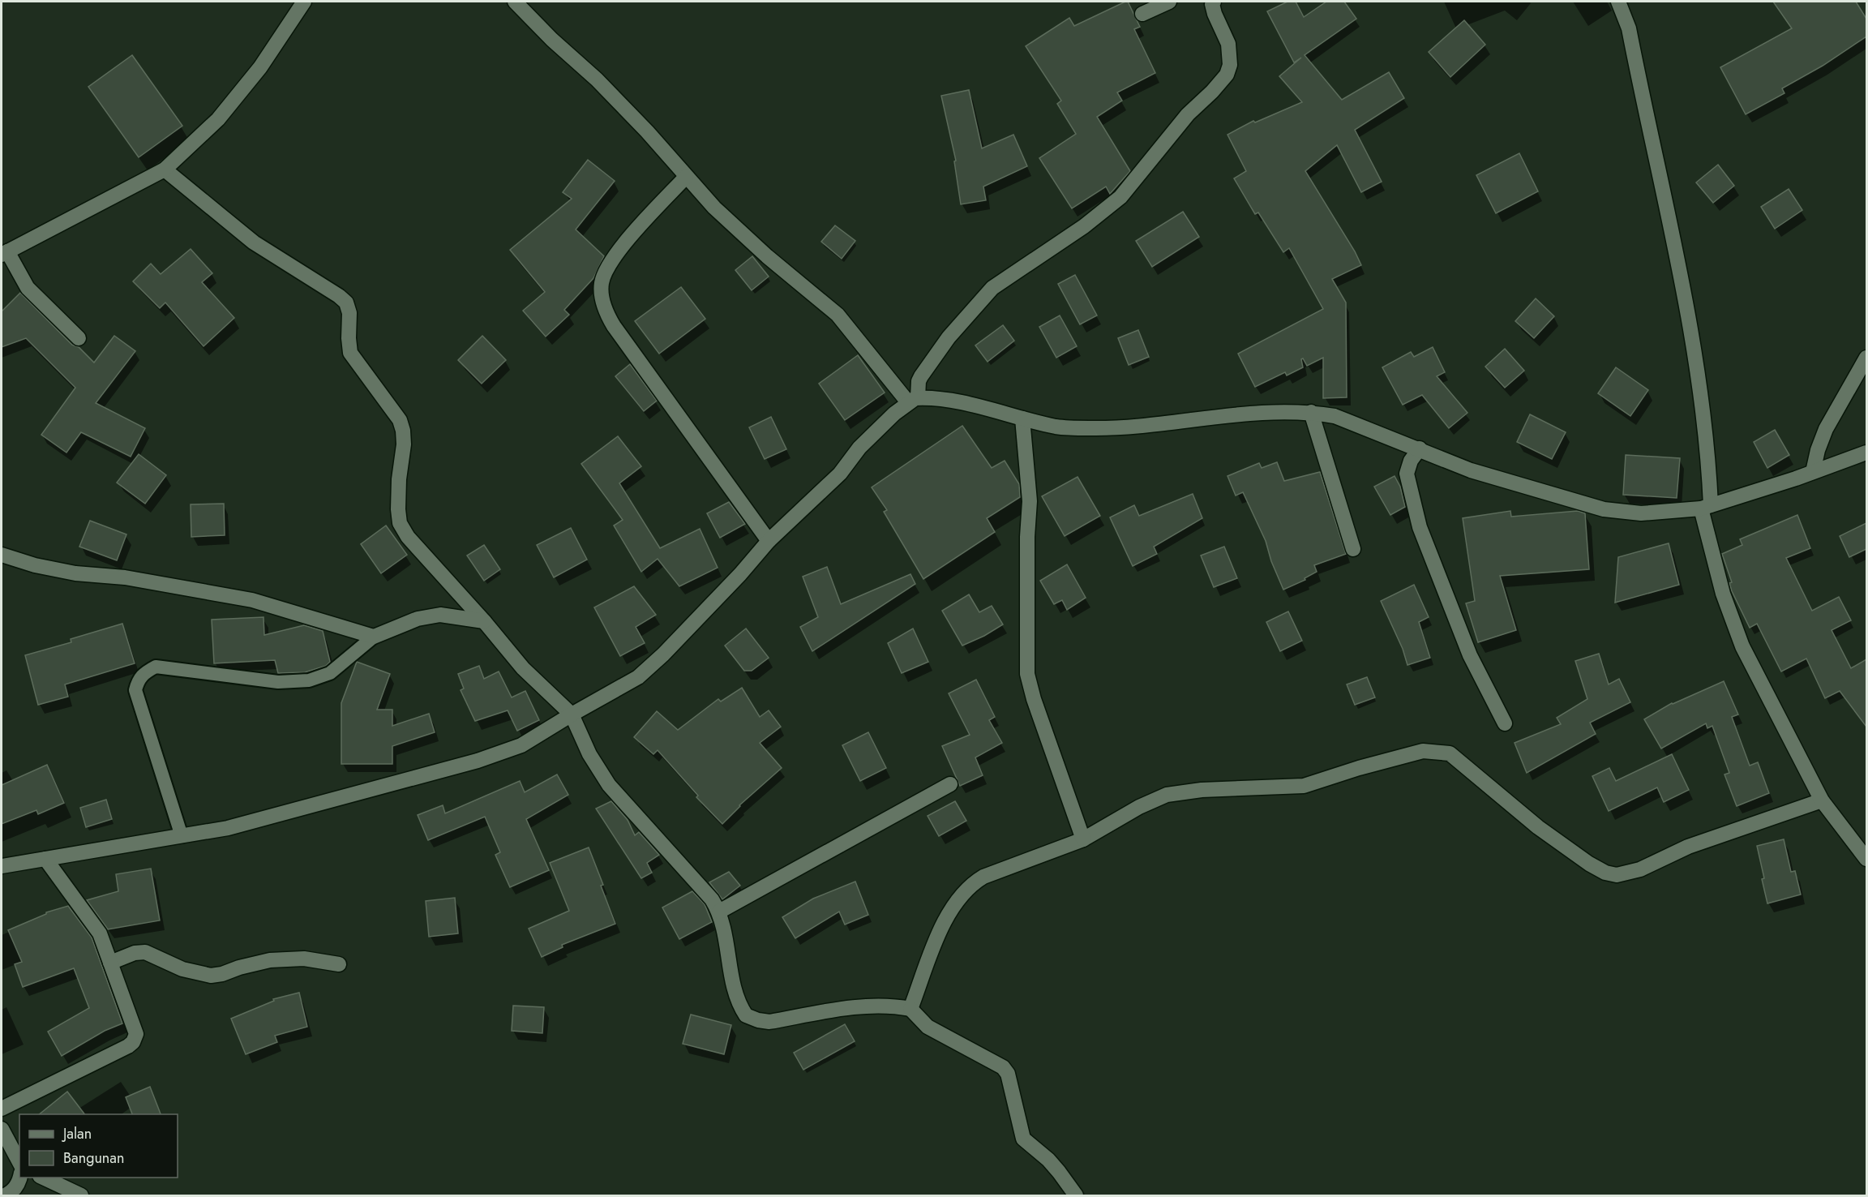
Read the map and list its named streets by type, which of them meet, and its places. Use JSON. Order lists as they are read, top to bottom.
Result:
{
  "legend": ["Jalan", "Bangunan"]
}
